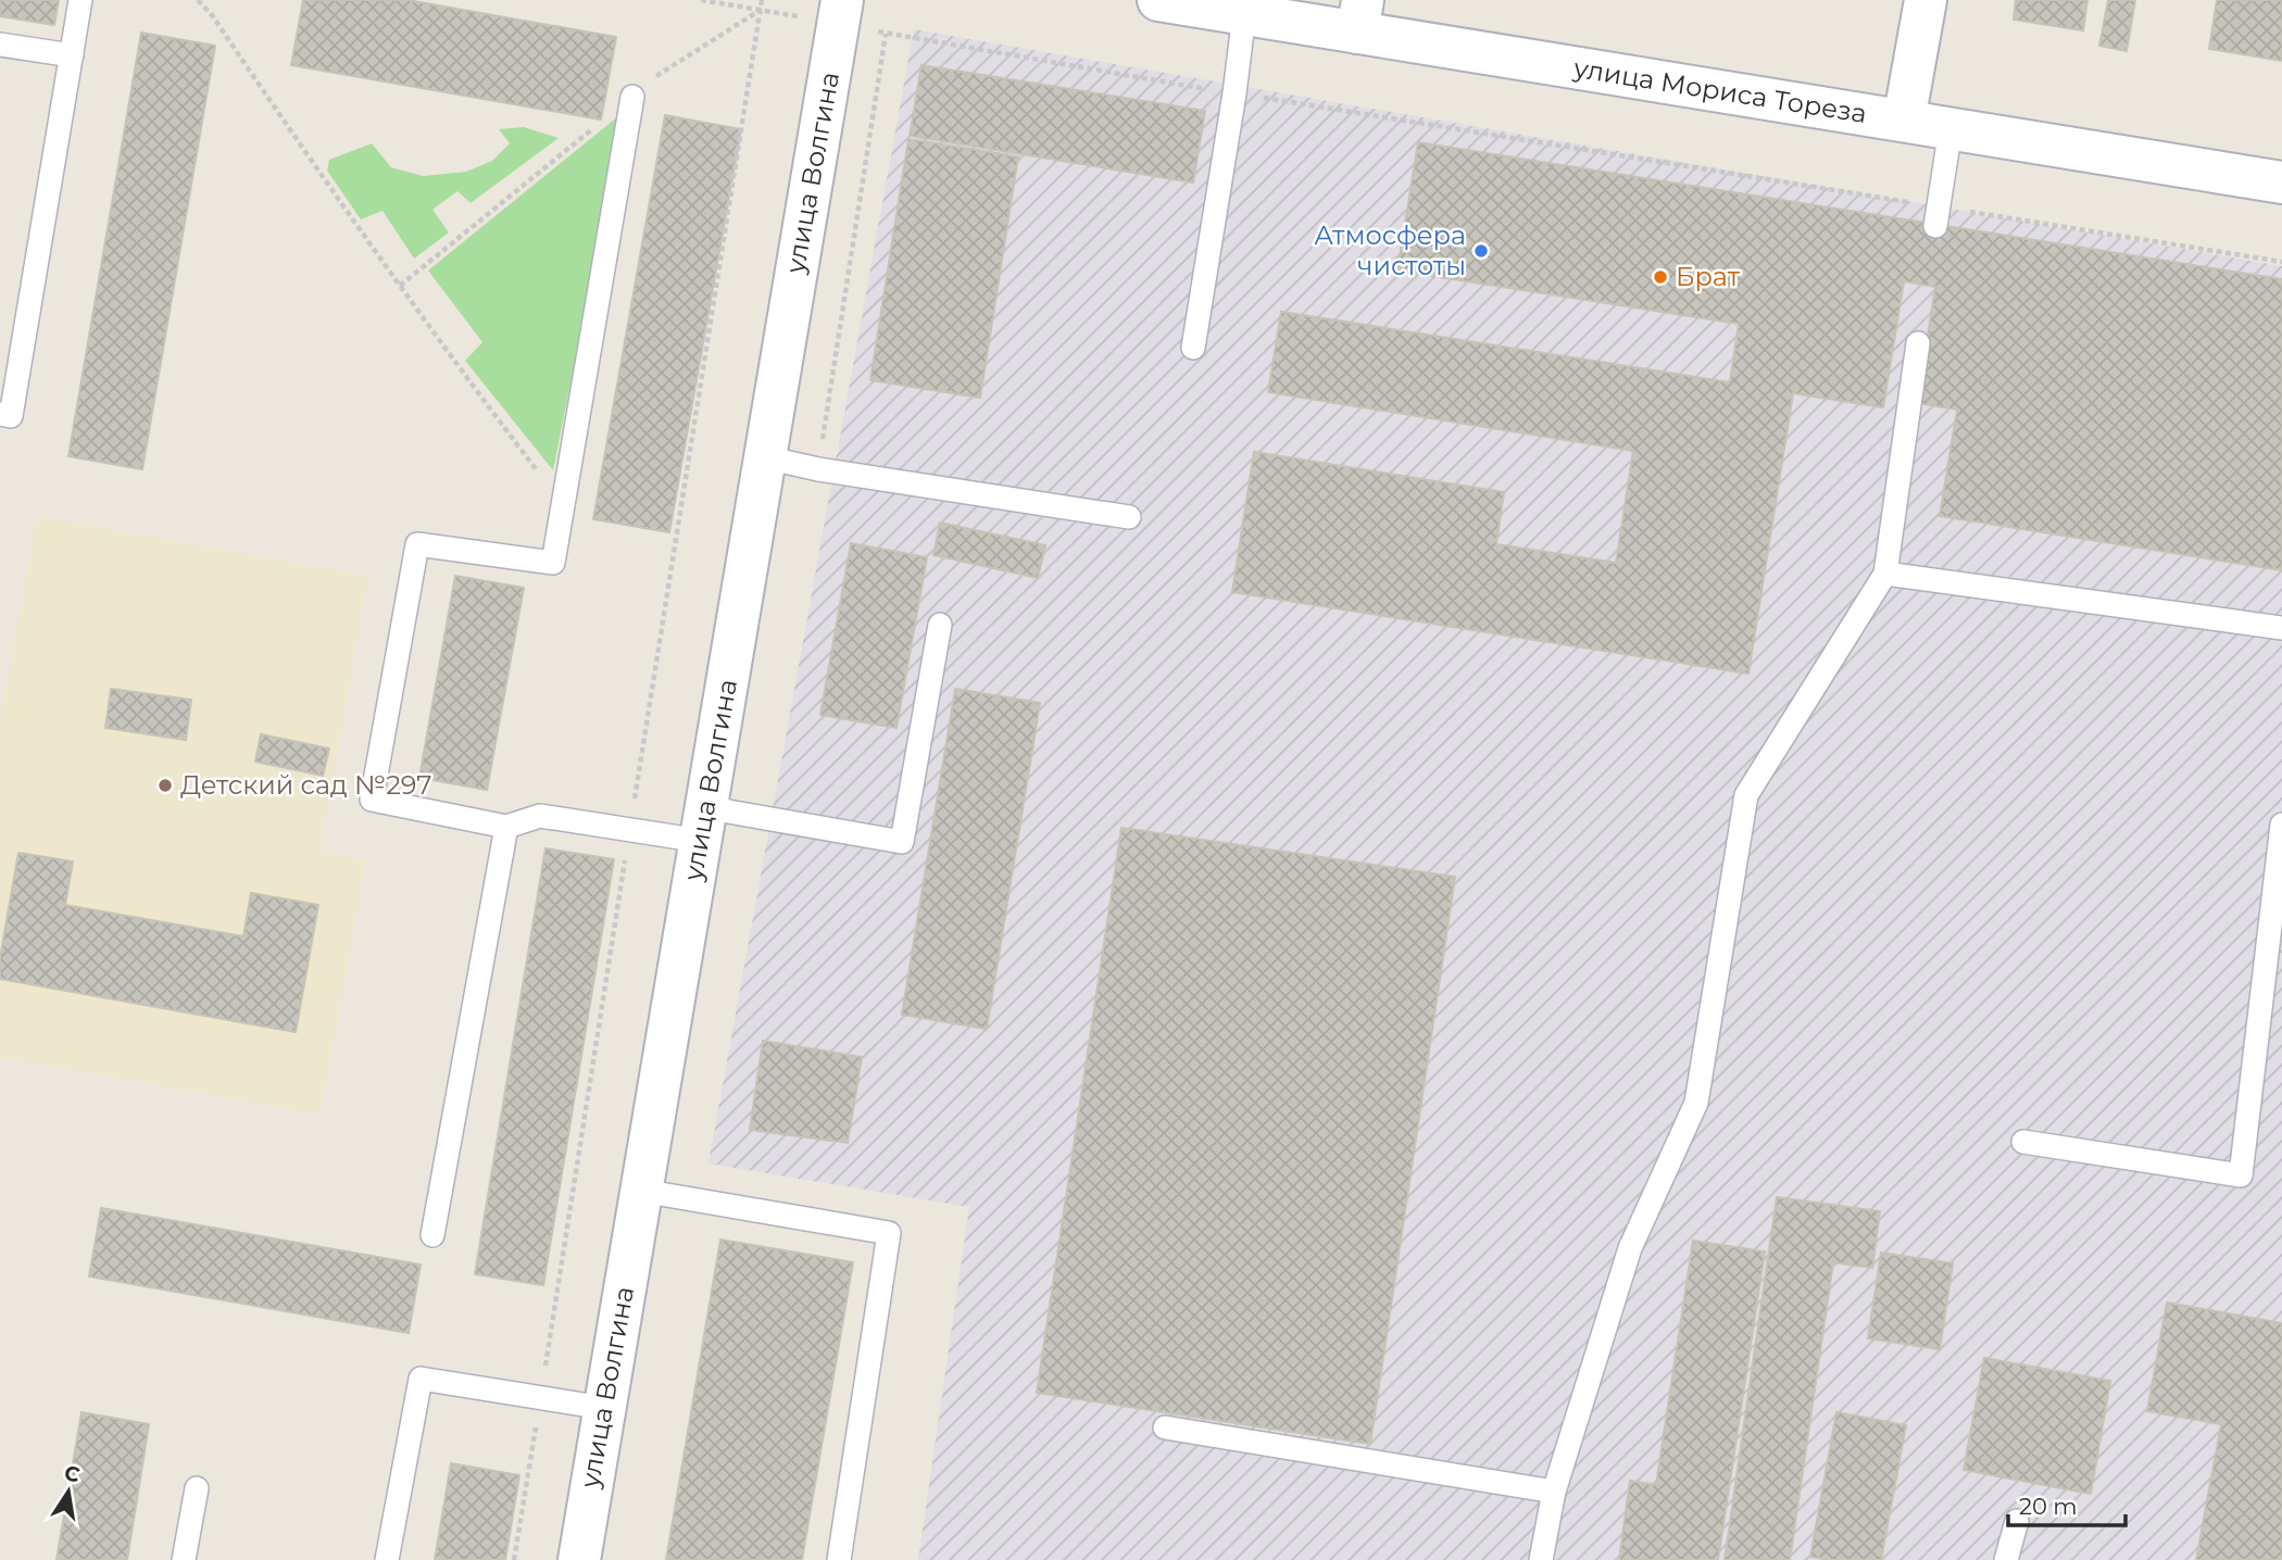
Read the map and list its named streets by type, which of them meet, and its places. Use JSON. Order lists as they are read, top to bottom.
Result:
{
  "streets": {
    "street": ["улица Мориса Тореза", "улица Волгина"]
  },
  "places": ["Атмосфера чистоты", "Брат", "Детский сад №297"],
  "scale_bar": "20 m",
  "north": "top"
}
